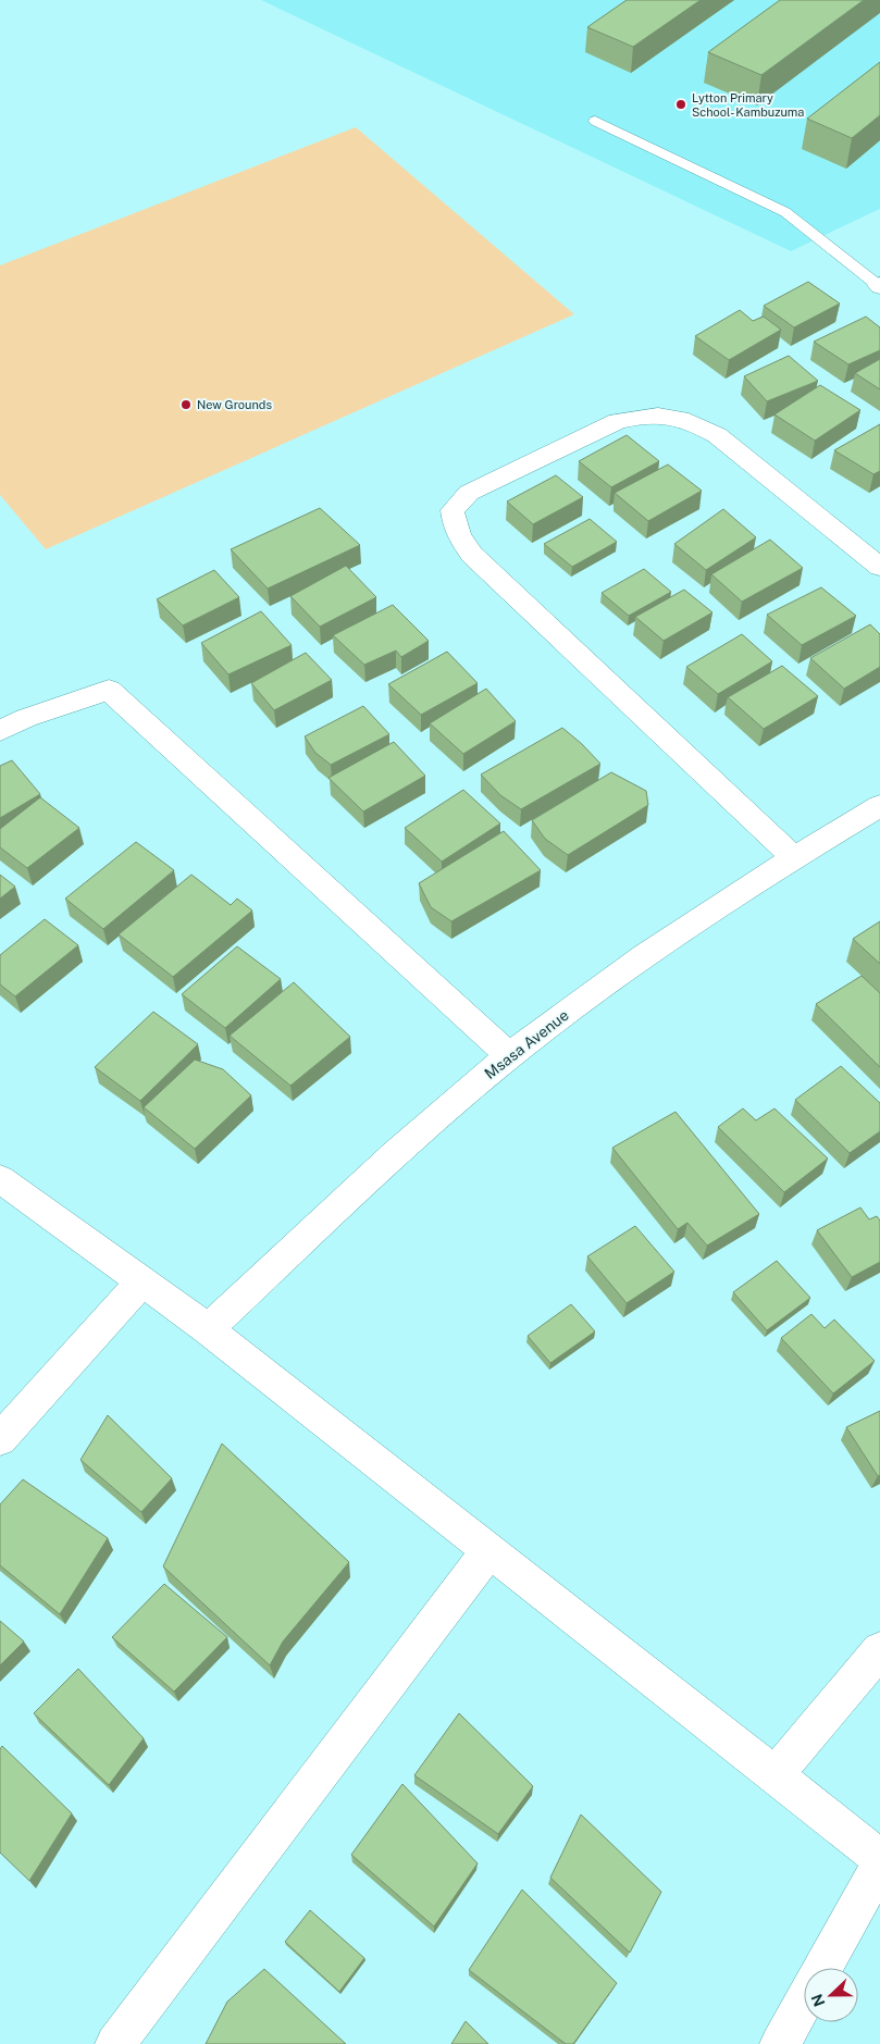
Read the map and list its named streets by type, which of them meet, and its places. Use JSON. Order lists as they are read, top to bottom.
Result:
{
  "streets": {
    "street": ["Msasa Avenue"]
  },
  "places": ["Lytton Primary School- Kambuzuma", "New Grounds"],
  "north": "left"
}
